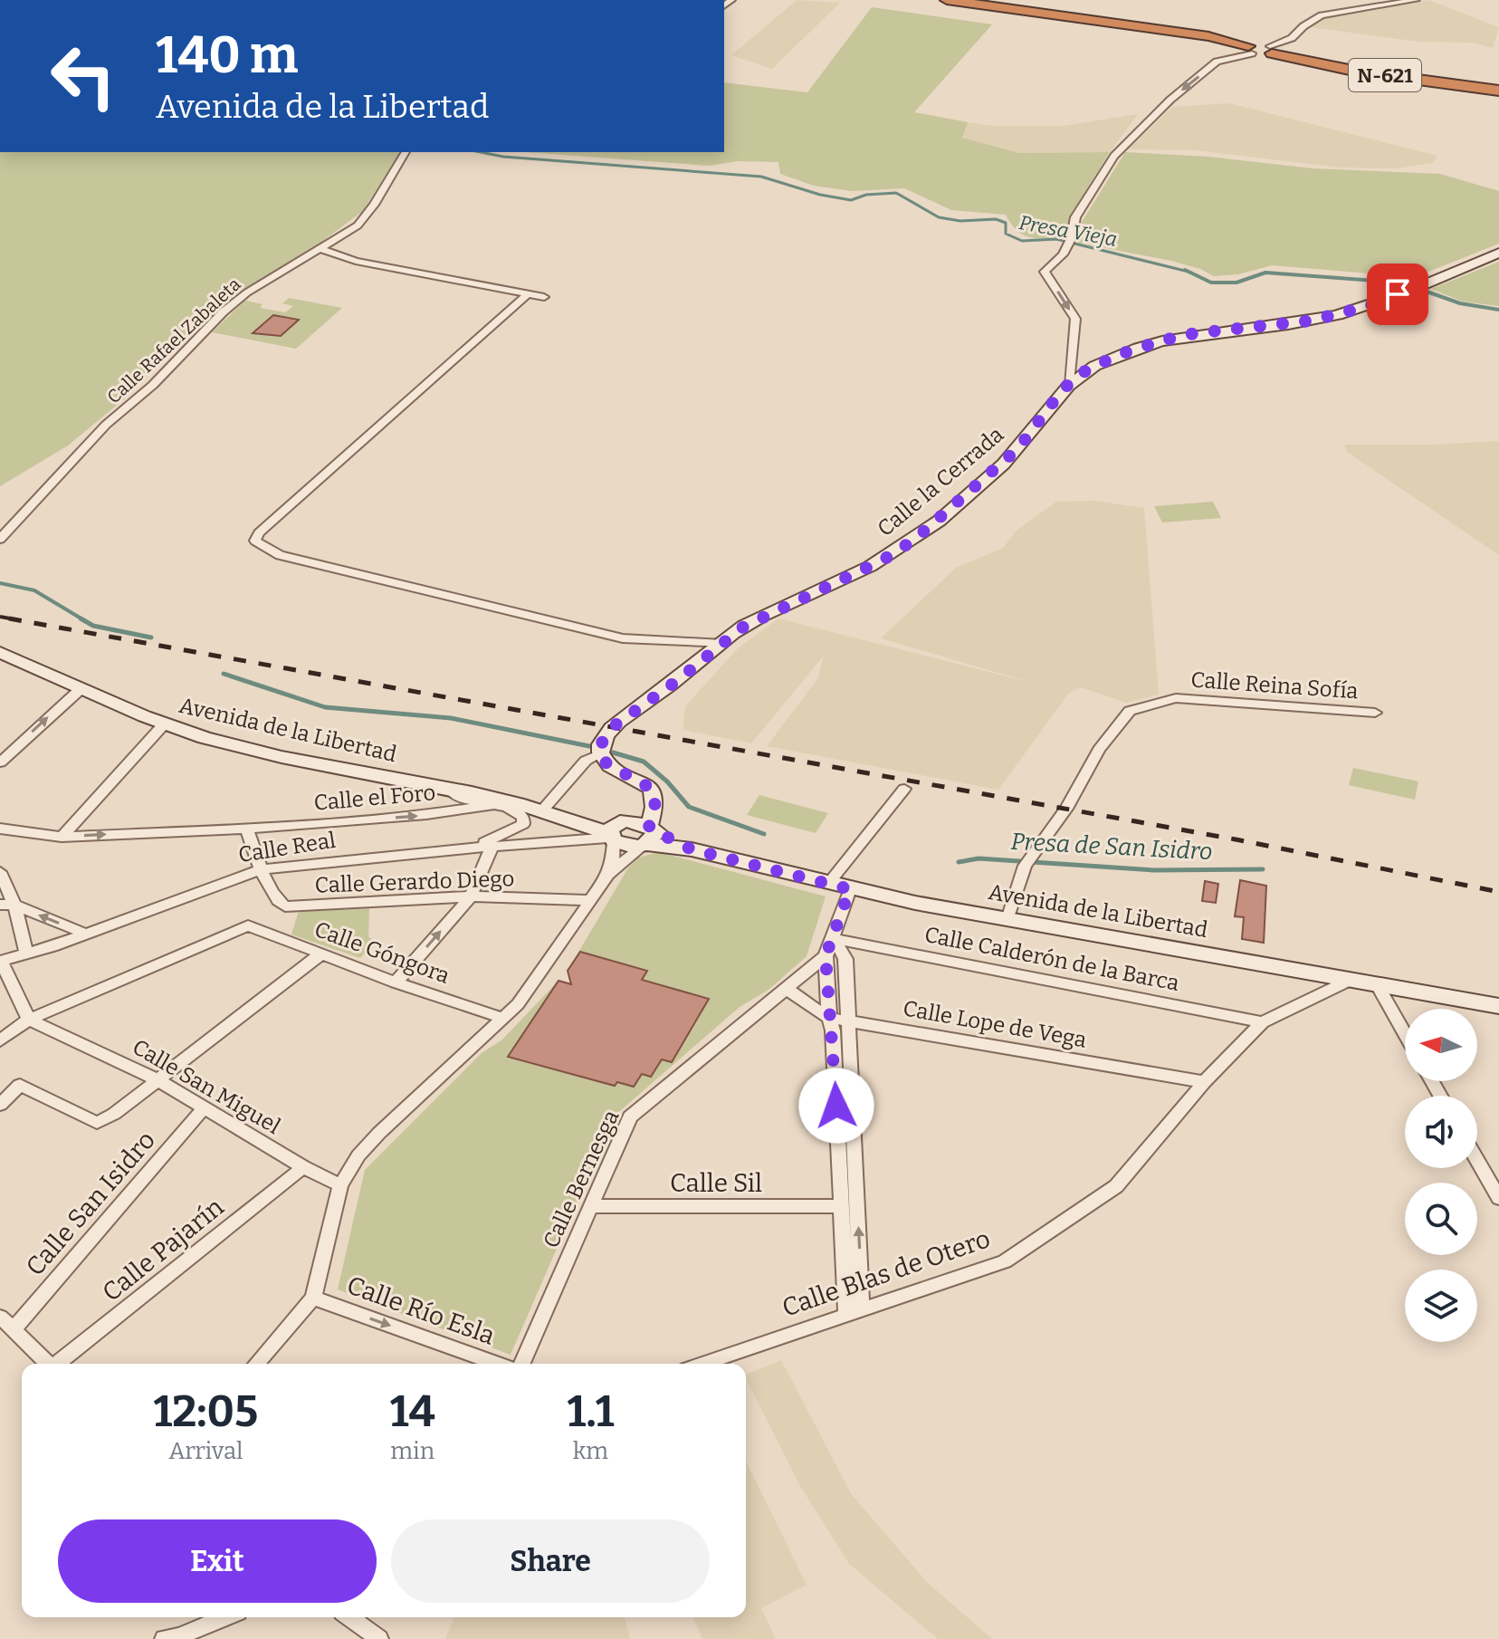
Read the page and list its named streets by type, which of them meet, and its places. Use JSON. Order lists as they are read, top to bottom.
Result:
{
  "streets": {
    "highway": ["N-621"],
    "street": [
      "Calle Rafael Zabaleta",
      "Calle la Cerrada",
      "Calle Reina Sofía",
      "Avenida de la Libertad",
      "Calle el Foro",
      "Calle Real",
      "Calle Gerardo Diego",
      "Calle Góngora",
      "Calle Calderón de la Barca",
      "Calle Lope de Vega",
      "Calle San Miguel",
      "Calle Bernesga",
      "Calle Sil",
      "Calle San Isidro",
      "Calle Pajarín",
      "Calle Blas de Otero",
      "Calle Río Esla"
    ]
  },
  "crossings": [
    ["Calle la Cerrada", "Avenida de la Libertad"],
    ["Calle Reina Sofía", "Avenida de la Libertad"],
    ["Avenida de la Libertad", "Calle el Foro"],
    ["Avenida de la Libertad", "Calle Real"],
    ["Avenida de la Libertad", "Calle Blas de Otero"],
    ["Calle el Foro", "Calle Real"],
    ["Calle Real", "Calle Gerardo Diego"],
    ["Calle Góngora", "Calle San Miguel"],
    ["Calle Calderón de la Barca", "Calle Blas de Otero"],
    ["Calle Lope de Vega", "Calle Bernesga"],
    ["Calle Lope de Vega", "Calle Blas de Otero"],
    ["Calle San Miguel", "Calle San Isidro"],
    ["Calle San Miguel", "Calle Pajarín"],
    ["Calle Bernesga", "Calle Sil"]
  ],
  "one_way": ["Calle el Foro", "Calle Río Esla"],
  "water": ["Presa Vieja", "Presa de San Isidro"],
  "north": "left",
  "page": {
    "turn": ["140 m", "Avenida de la Libertad"],
    "eta": [
      "12:05",
      "Arrival",
      "14",
      "min",
      "1.1",
      "km"
    ],
    "buttons": ["Exit", "Share"]
  }
}
